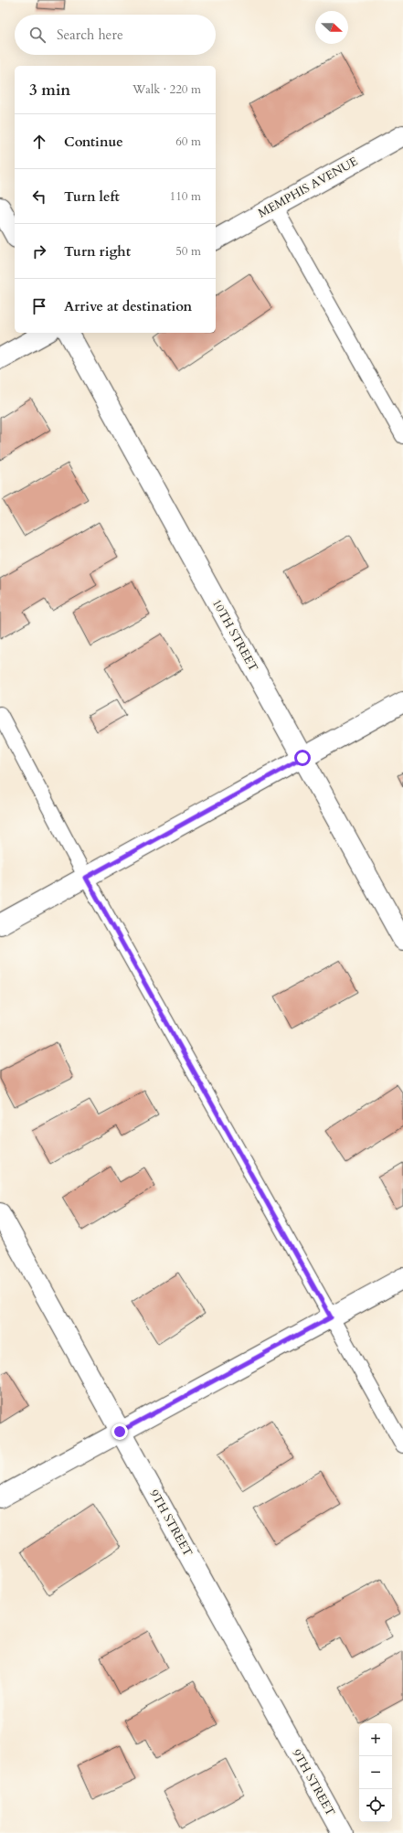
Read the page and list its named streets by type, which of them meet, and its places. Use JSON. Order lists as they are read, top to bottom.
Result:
{
  "streets": {
    "street": ["MEMPHIS AVENUE", "10TH STREET", "9TH STREET"]
  },
  "north": "right",
  "page": {
    "search": "Search here",
    "heading": ["3 min", "Walk · 220 m"],
    "list": [
      ["Continue", "60 m"],
      ["Turn left", "110 m"],
      ["Turn right", "50 m"],
      "Arrive at destination"
    ],
    "map_buttons": ["+", "−"]
  }
}
